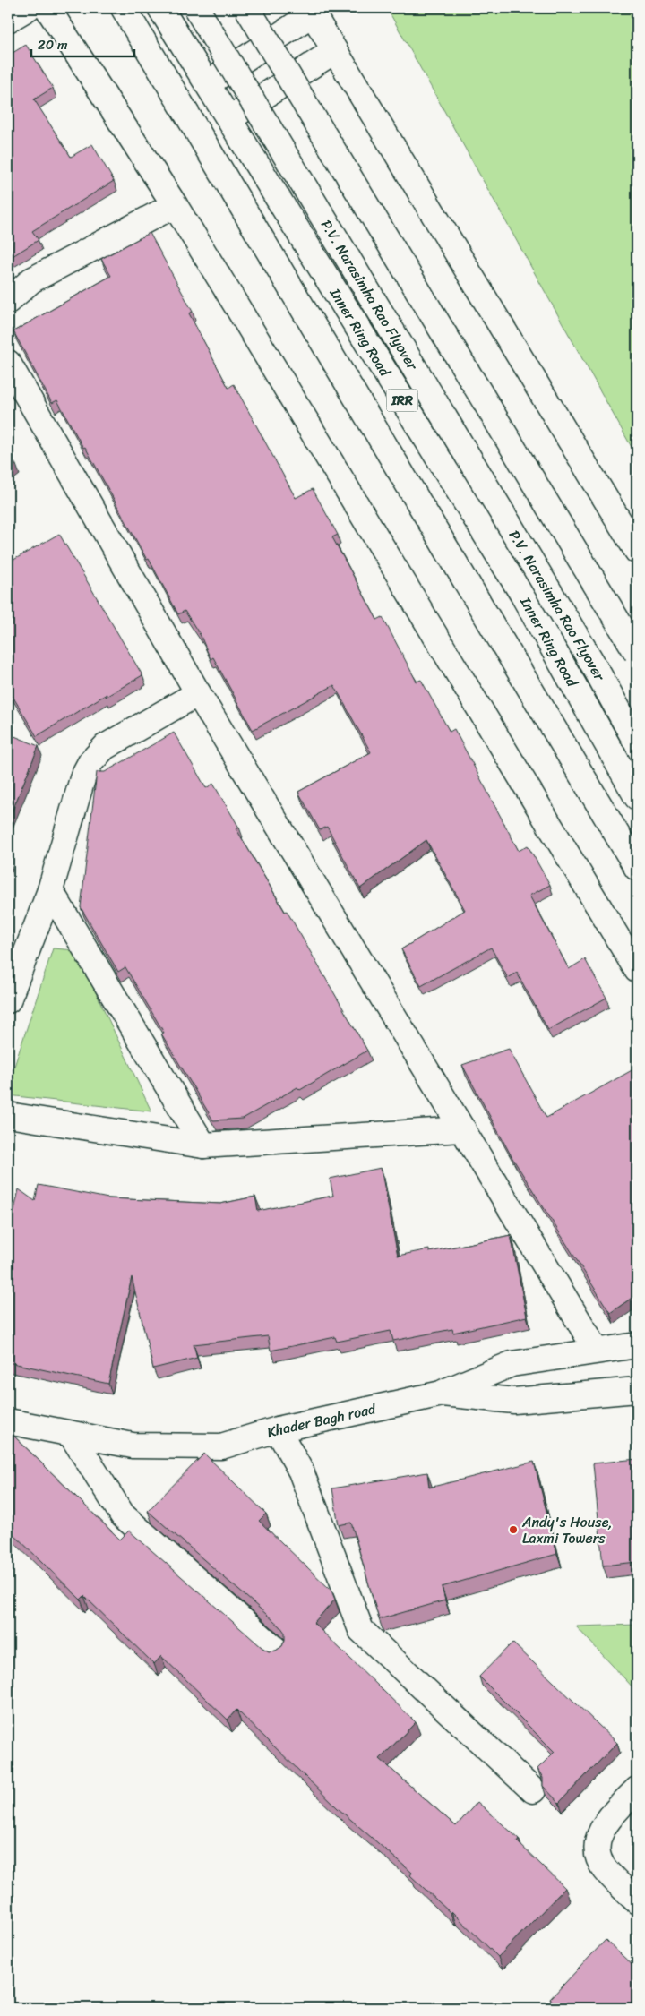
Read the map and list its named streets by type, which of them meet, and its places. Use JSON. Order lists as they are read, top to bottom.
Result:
{
  "streets": {
    "main road": [
      "P.V. Narasimha Rao Flyover",
      "Inner Ring Road",
      "IRR",
      "Khader Bagh road"
    ]
  },
  "places": ["Andy's House, Laxmi Towers"],
  "scale_bar": "20 m"
}
